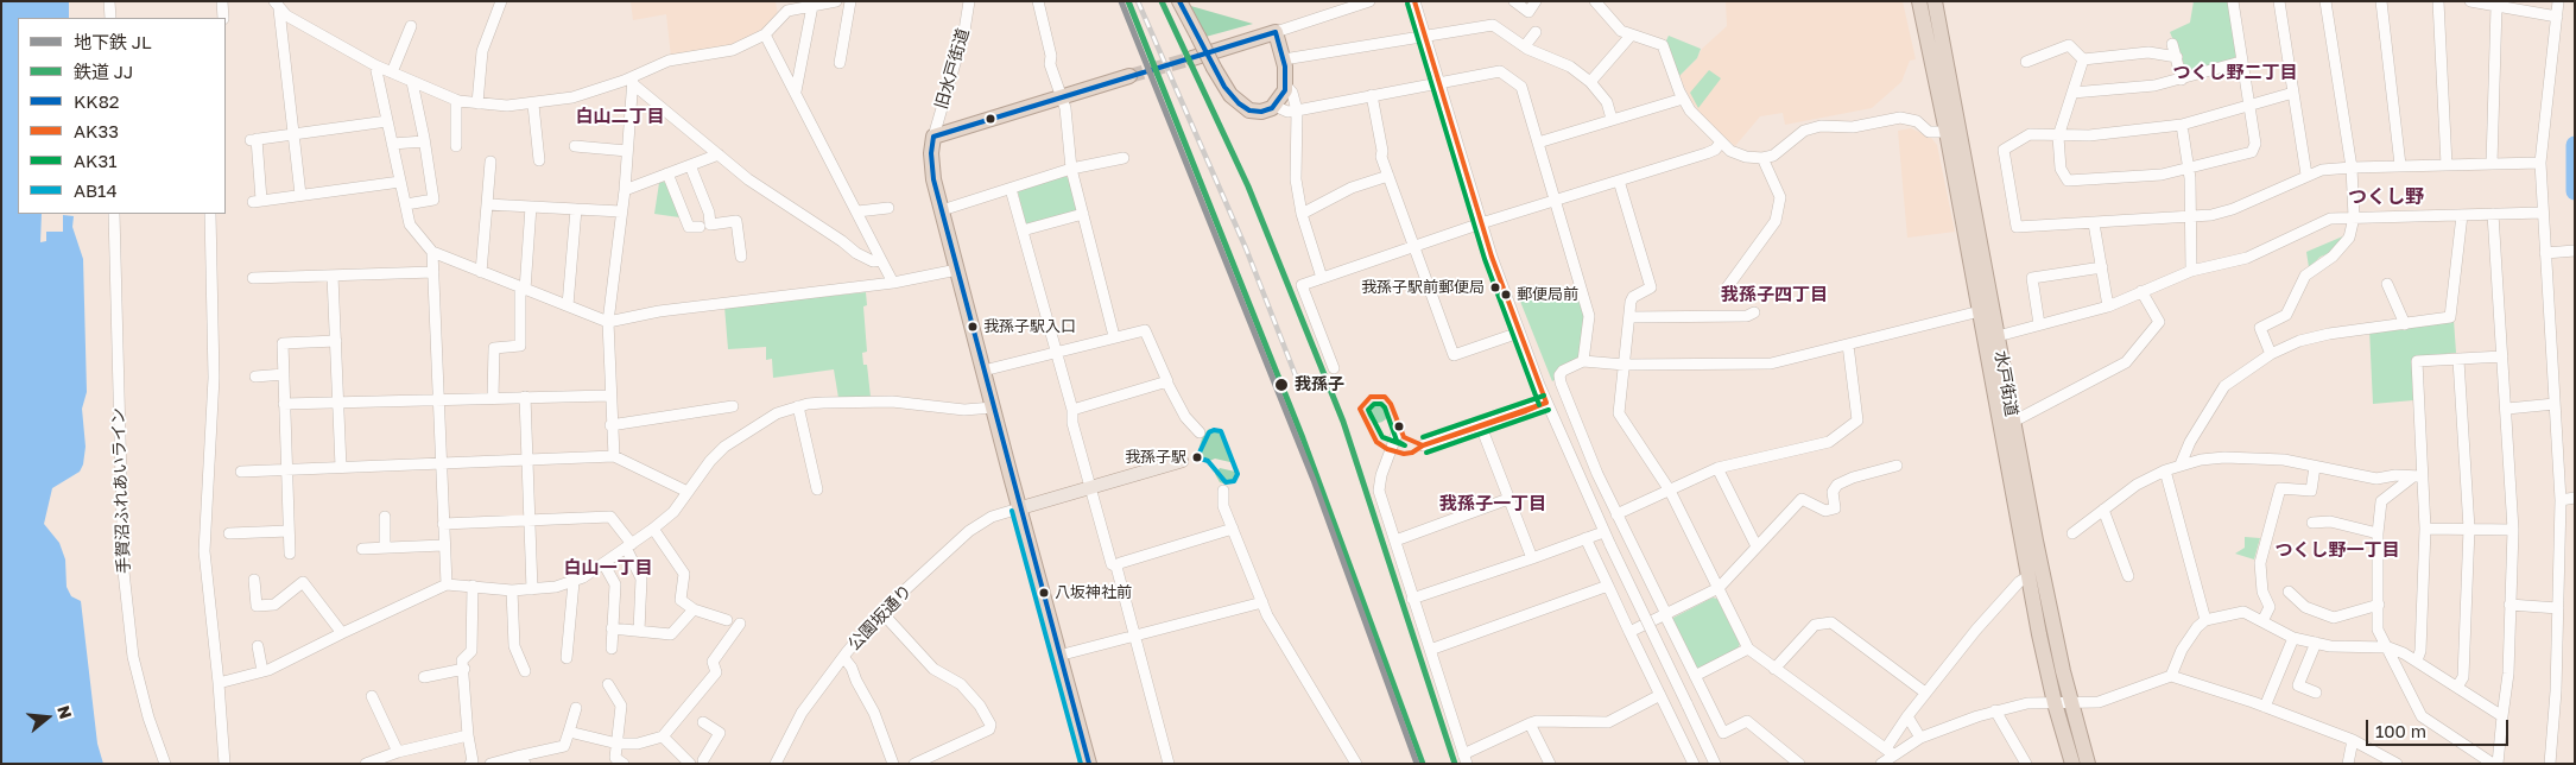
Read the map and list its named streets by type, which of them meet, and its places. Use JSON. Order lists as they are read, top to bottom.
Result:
{
  "streets": {
    "highway": ["水戸街道"],
    "street": ["旧水戸街道", "手賀沼ふれあいライン", "公園坂通り"]
  },
  "districts": [
    "つくし野二丁目",
    "白山二丁目",
    "つくし野",
    "我孫子四丁目",
    "我孫子一丁目",
    "つくし野一丁目",
    "白山一丁目"
  ],
  "places": [
    "我孫子駅前郵便局",
    "郵便局前",
    "我孫子駅入口",
    "我孫子",
    "我孫子駅",
    "八坂神社前"
  ],
  "lines": [
    "metro line JL",
    "rail line JJ",
    "transit line KK82",
    "transit line AK33",
    "transit line AK31",
    "transit line AB14"
  ],
  "legend": [
    "地下鉄 JL",
    "鉄道 JJ",
    "KK82",
    "AK33",
    "AK31",
    "AB14"
  ],
  "scale_bar": "100 m",
  "north": "right"
}
